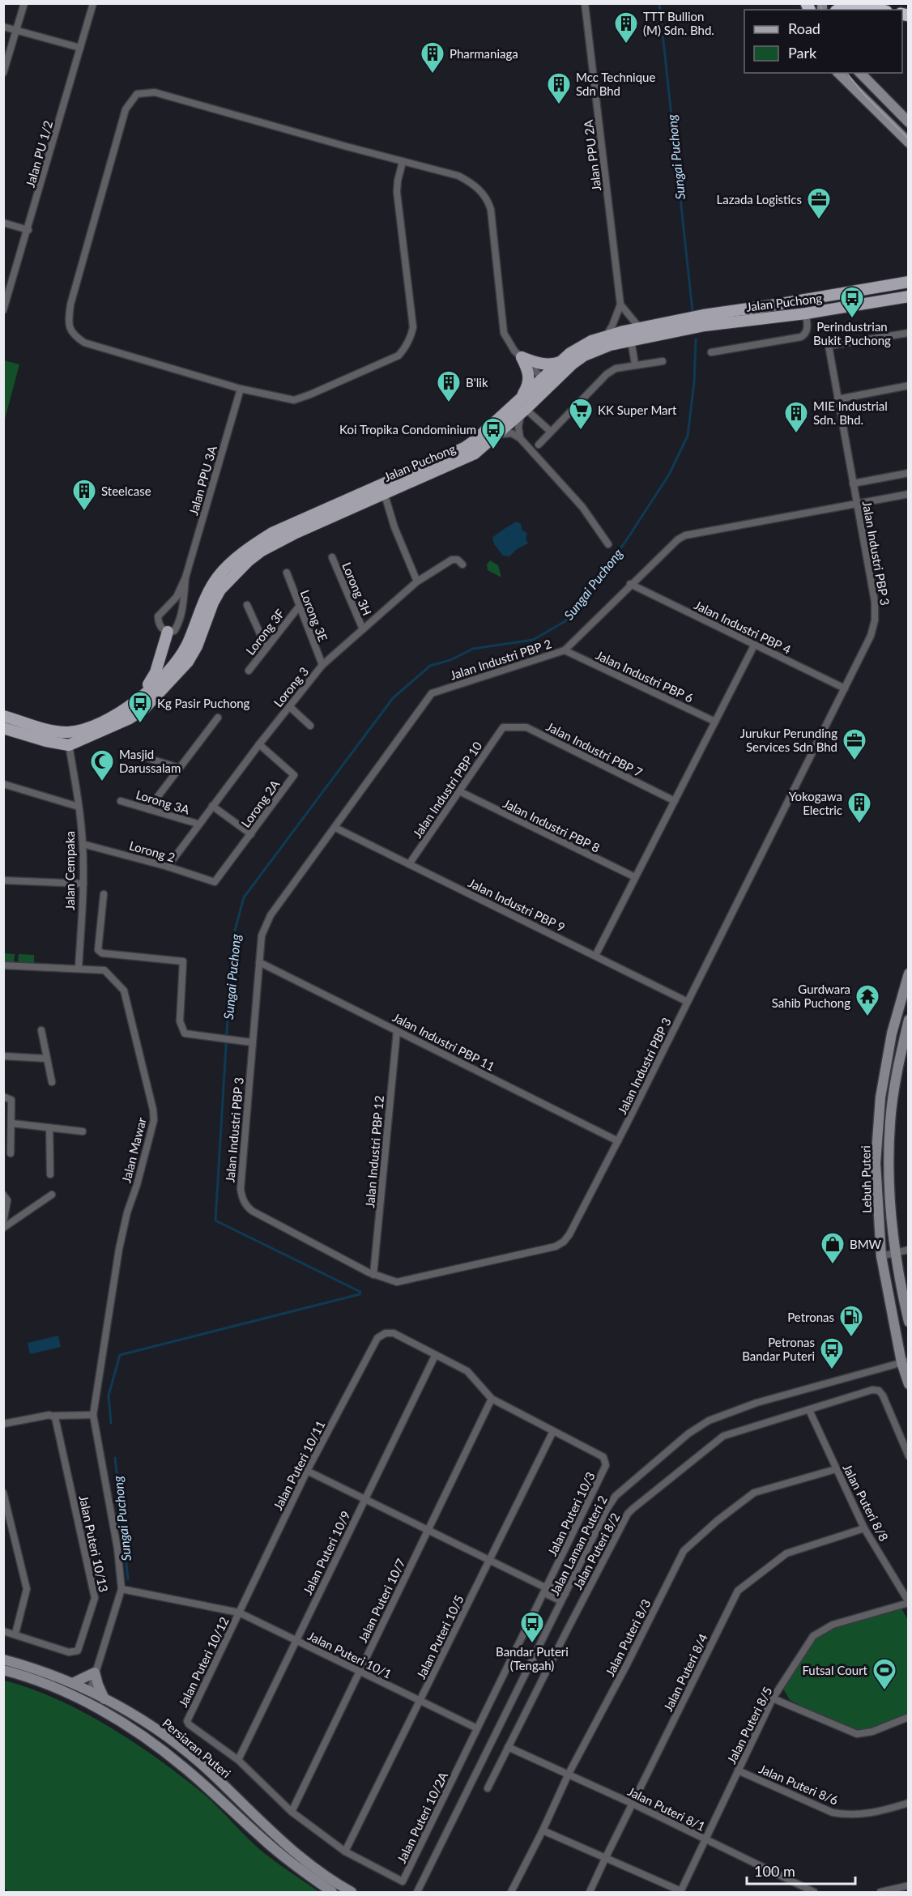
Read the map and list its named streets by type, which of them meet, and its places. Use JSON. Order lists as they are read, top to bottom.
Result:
{
  "streets": {
    "main road": ["Jalan Puchong", "Lebuh Puteri", "Persiaran Puteri"],
    "street": [
      "Jalan PU 1/2",
      "Jalan PPU 2A",
      "Jalan PPU 3A",
      "Jalan Industri PBP 3",
      "Lorong 3H",
      "Lorong 3E",
      "Jalan Industri PBP 4",
      "Lorong 3F",
      "Jalan Industri PBP 2",
      "Jalan Industri PBP 6",
      "Lorong 3",
      "Jalan Industri PBP 7",
      "Jalan Industri PBP 10",
      "Lorong 3A",
      "Lorong 2A",
      "Jalan Industri PBP 8",
      "Lorong 2",
      "Jalan Cempaka",
      "Jalan Industri PBP 9",
      "Jalan Industri PBP 11",
      "Jalan Mawar",
      "Jalan Industri PBP 12",
      "Jalan Puteri 10/11",
      "Jalan Puteri 8/8",
      "Jalan Puteri 10/3",
      "Jalan Puteri 10/13",
      "Jalan Laman Puteri 2",
      "Jalan Puteri 8/2",
      "Jalan Puteri 10/9",
      "Jalan Puteri 10/7",
      "Jalan Puteri 10/5",
      "Jalan Puteri 8/3",
      "Jalan Puteri 10/1",
      "Jalan Puteri 10/12",
      "Jalan Puteri 8/4",
      "Jalan Puteri 8/5",
      "Jalan Puteri 8/6",
      "Jalan Puteri 8/1",
      "Jalan Puteri 10/2A"
    ]
  },
  "crossings": [
    ["Jalan Puchong", "Jalan Cempaka"],
    ["Jalan Industri PBP 3", "Jalan Industri PBP 4"],
    ["Jalan Industri PBP 3", "Jalan Industri PBP 2"],
    ["Jalan Industri PBP 3", "Jalan Industri PBP 9"],
    ["Jalan Industri PBP 3", "Jalan Industri PBP 11"],
    ["Jalan Industri PBP 3", "Jalan Industri PBP 12"],
    ["Lorong 3H", "Lorong 3"],
    ["Lorong 3E", "Lorong 3F"],
    ["Lorong 3E", "Lorong 3"],
    ["Jalan Industri PBP 4", "Jalan Industri PBP 2"],
    ["Jalan Industri PBP 2", "Jalan Industri PBP 6"],
    ["Jalan Industri PBP 2", "Jalan Industri PBP 9"],
    ["Jalan Industri PBP 2", "Jalan Industri PBP 11"],
    ["Lorong 3", "Lorong 3A"],
    ["Lorong 3", "Lorong 2A"],
    ["Lorong 3", "Lorong 2"],
    ["Jalan Industri PBP 7", "Jalan Industri PBP 10"],
    ["Jalan Industri PBP 10", "Jalan Industri PBP 8"],
    ["Jalan Industri PBP 10", "Jalan Industri PBP 9"],
    ["Lorong 2A", "Lorong 2"],
    ["Lorong 2", "Jalan Cempaka"],
    ["Jalan Cempaka", "Jalan Mawar"],
    ["Jalan Industri PBP 11", "Jalan Industri PBP 12"],
    ["Jalan Mawar", "Jalan Puteri 10/1"],
    ["Lebuh Puteri", "Jalan Laman Puteri 2"],
    ["Jalan Puteri 10/11", "Jalan Puteri 10/3"],
    ["Jalan Puteri 10/11", "Jalan Puteri 10/1"],
    ["Jalan Puteri 10/11", "Jalan Puteri 10/12"],
    ["Jalan Puteri 8/8", "Jalan Puteri 8/2"],
    ["Jalan Puteri 8/8", "Jalan Puteri 8/3"],
    ["Jalan Puteri 8/8", "Jalan Puteri 8/4"],
    ["Jalan Puteri 8/8", "Jalan Puteri 8/5"],
    ["Jalan Puteri 10/3", "Jalan Puteri 10/9"],
    ["Jalan Puteri 10/3", "Jalan Puteri 10/7"],
    ["Jalan Puteri 10/3", "Jalan Puteri 10/5"],
    ["Jalan Puteri 10/3", "Jalan Puteri 10/1"],
    ["Jalan Puteri 10/3", "Jalan Puteri 10/2A"],
    ["Jalan Puteri 8/2", "Jalan Puteri 8/1"],
    ["Jalan Puteri 10/9", "Jalan Puteri 10/1"],
    ["Jalan Puteri 10/9", "Jalan Puteri 10/2A"],
    ["Jalan Puteri 10/7", "Jalan Puteri 10/1"],
    ["Jalan Puteri 10/7", "Jalan Puteri 10/2A"],
    ["Jalan Puteri 10/5", "Jalan Puteri 10/1"],
    ["Jalan Puteri 10/5", "Jalan Puteri 10/2A"],
    ["Jalan Puteri 8/3", "Jalan Puteri 8/1"],
    ["Jalan Puteri 10/1", "Jalan Puteri 10/12"],
    ["Jalan Puteri 10/1", "Jalan Puteri 10/2A"],
    ["Jalan Puteri 10/12", "Jalan Puteri 10/2A"],
    ["Jalan Puteri 8/4", "Jalan Puteri 8/1"],
    ["Jalan Puteri 8/5", "Jalan Puteri 8/6"],
    ["Jalan Puteri 8/5", "Jalan Puteri 8/1"]
  ],
  "water": ["Sungai Puchong"],
  "places": {
    "building": [
      "TTT Bullion (M) Sdn. Bhd.",
      "Pharmaniaga",
      "Mcc Technique Sdn Bhd",
      "B'lik",
      "MIE Industrial Sdn. Bhd.",
      "Steelcase",
      "Yokogawa Electric"
    ],
    "office": ["Lazada Logistics", "Jurukur Perunding Services Sdn Bhd"],
    "bus stop": [
      "Perindustrian Bukit Puchong",
      "Koi Tropika Condominium",
      "Kg Pasir Puchong",
      "Petronas Bandar Puteri",
      "Bandar Puteri (Tengah)"
    ],
    "supermarket": ["KK Super Mart"],
    "mosque": ["Masjid Darussalam"],
    "temple": ["Gurdwara Sahib Puchong"],
    "shop": ["BMW"],
    "fuel station": ["Petronas"],
    "sports": ["Futsal Court"]
  },
  "legend": ["Road", "Park"],
  "scale_bar": "100 m"
}
